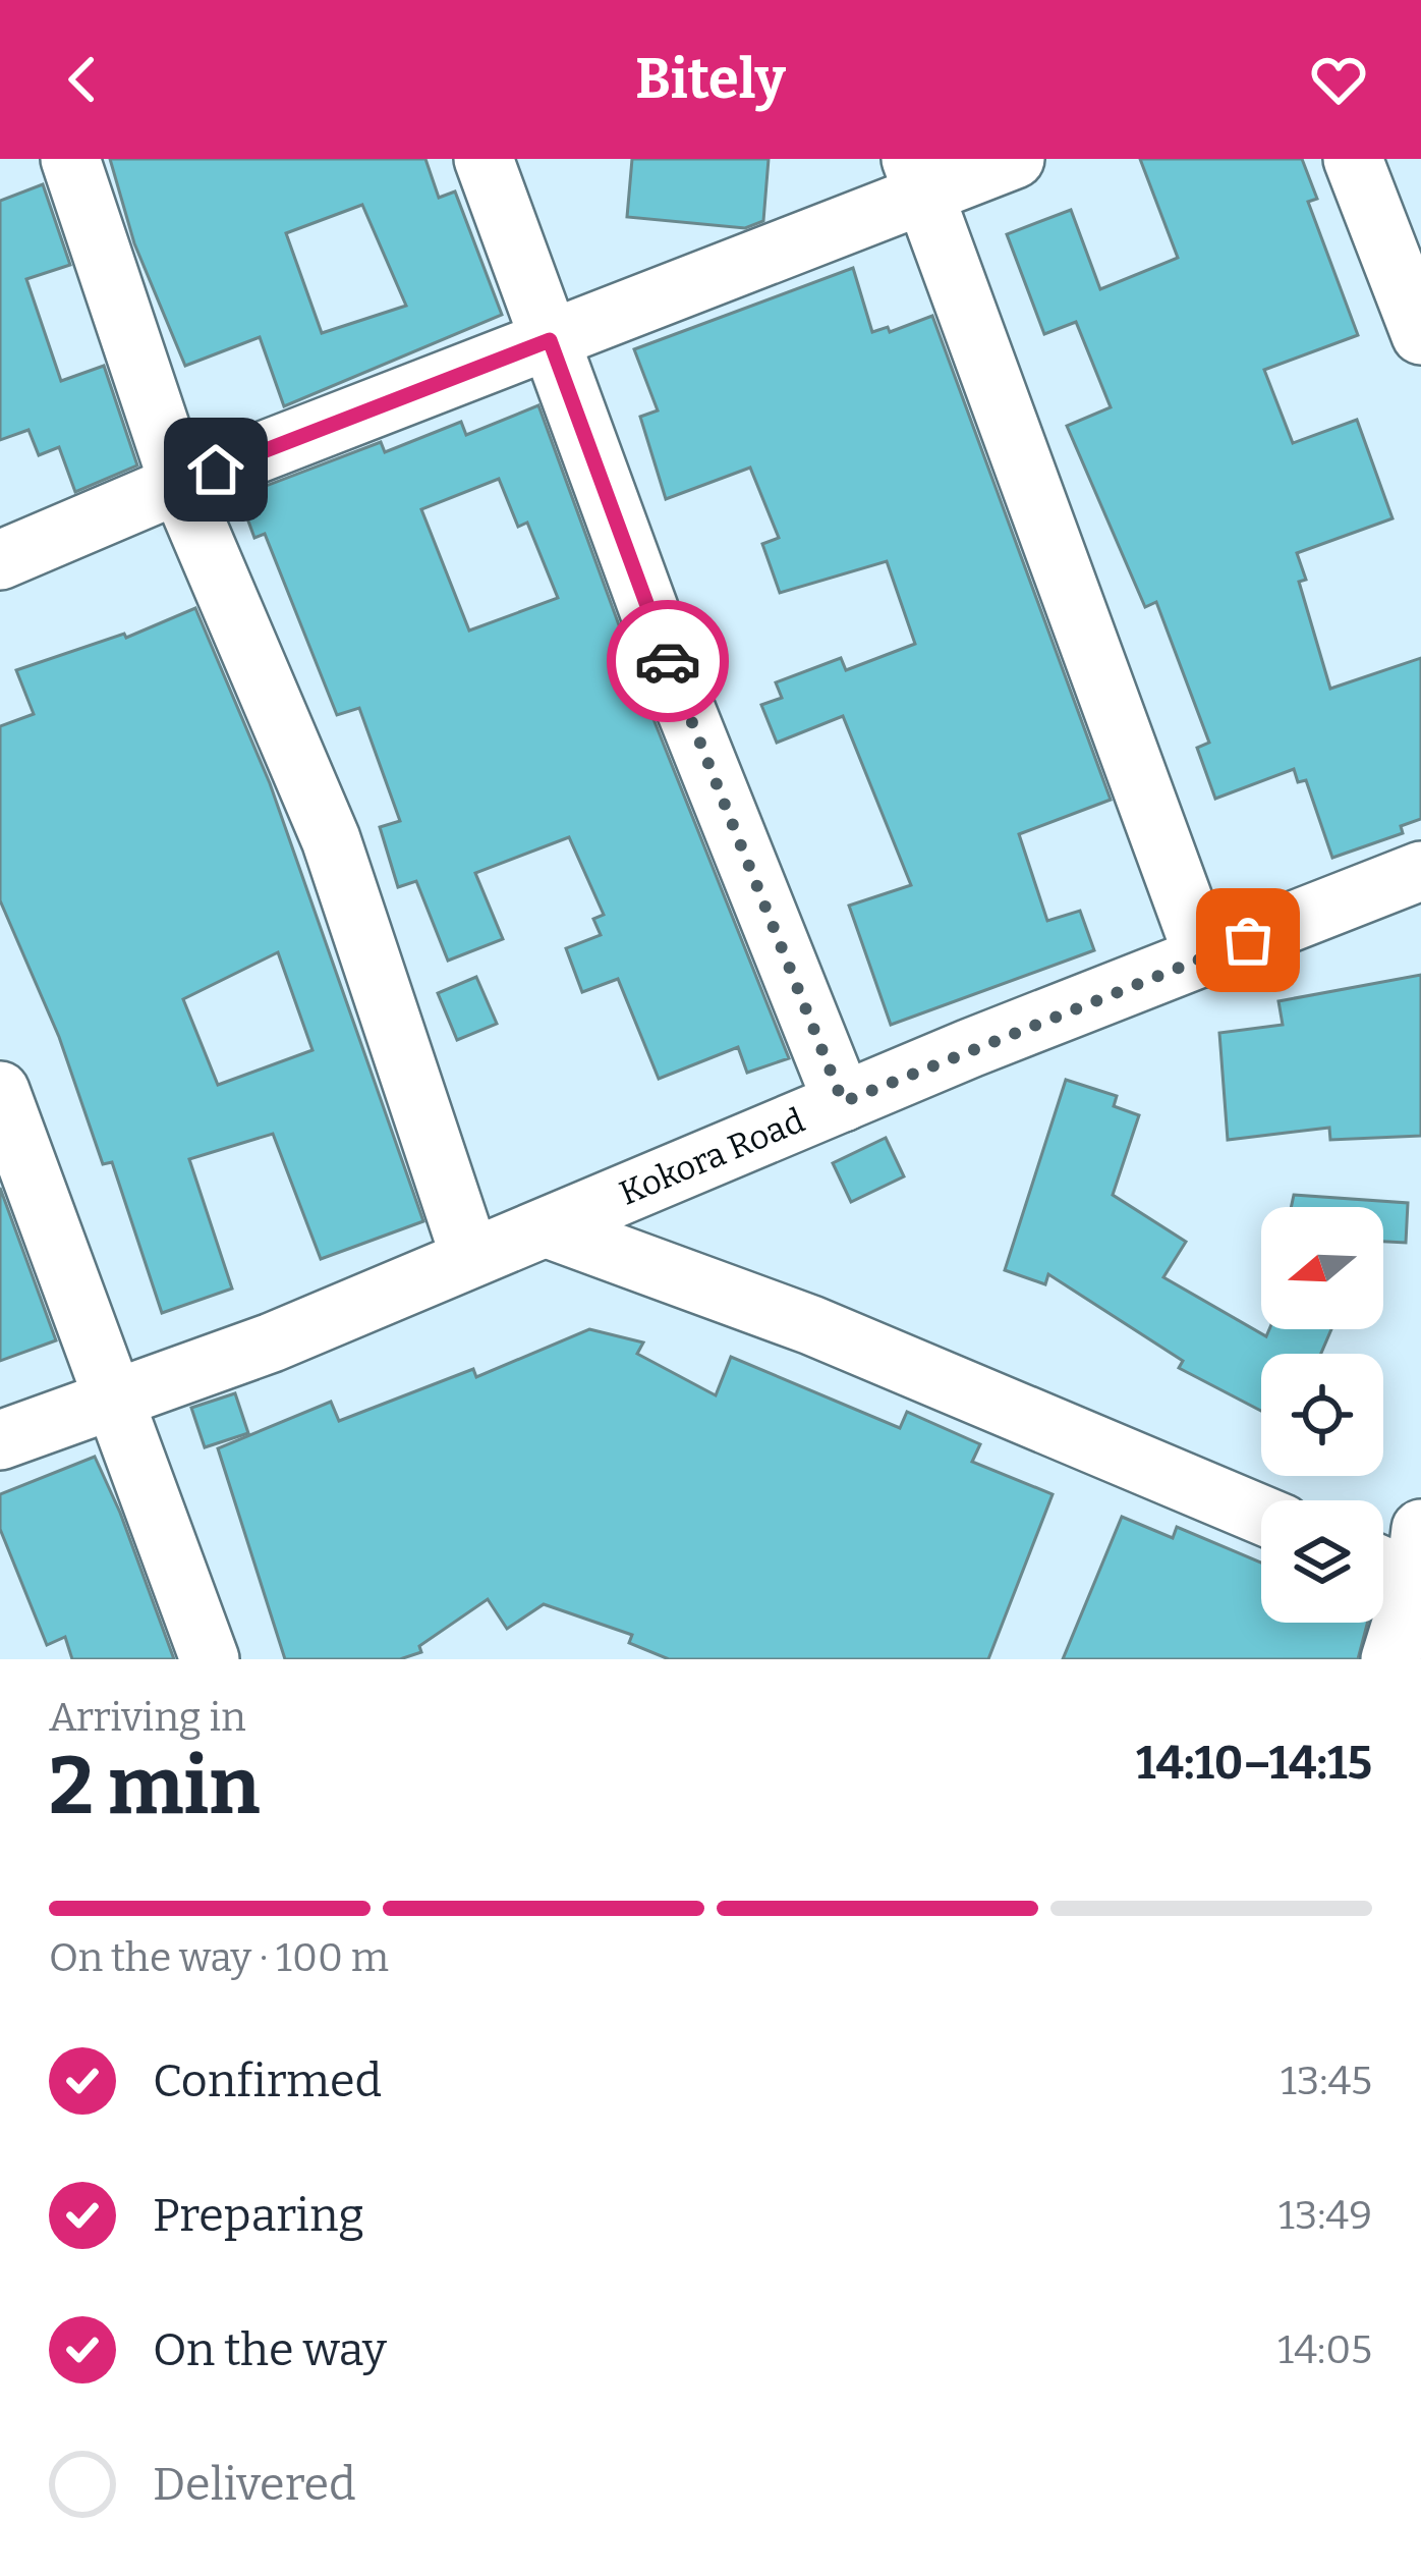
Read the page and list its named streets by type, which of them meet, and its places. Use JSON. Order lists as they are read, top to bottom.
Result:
{
  "streets": {
    "street": ["Kokora Road"]
  },
  "north": "left",
  "page": {
    "header": "Bitely",
    "heading": ["2 min", "Arriving in", "14:10–14:15"],
    "bar": "On the way · 100 m",
    "list": [
      ["Confirmed", "13:45"],
      ["Preparing", "13:49"],
      ["On the way", "14:05"],
      "Delivered"
    ]
  }
}
